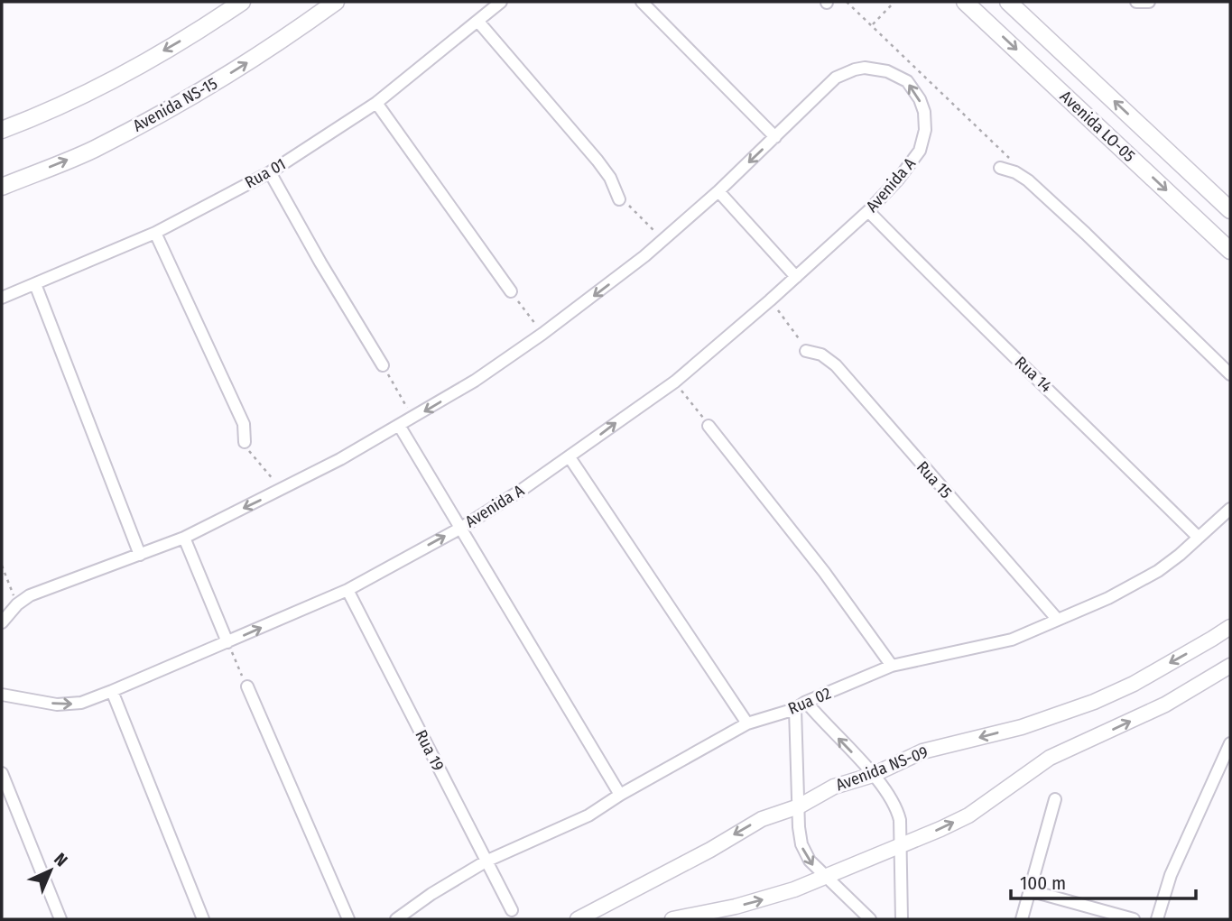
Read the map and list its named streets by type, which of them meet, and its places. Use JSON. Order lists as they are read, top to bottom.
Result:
{
  "streets": {
    "main road": ["Avenida NS-15", "Avenida LO-05"],
    "street": [
      "Rua 01",
      "Avenida A",
      "Rua 14",
      "Rua 15",
      "Rua 02",
      "Rua 19",
      "Avenida NS-09"
    ]
  },
  "crossings": [
    ["Avenida A", "Rua 14"],
    ["Avenida A", "Rua 19"],
    ["Rua 14", "Rua 02"],
    ["Rua 15", "Rua 02"],
    ["Rua 02", "Rua 19"]
  ],
  "scale_bar": "100 m",
  "north": "top right"
}
